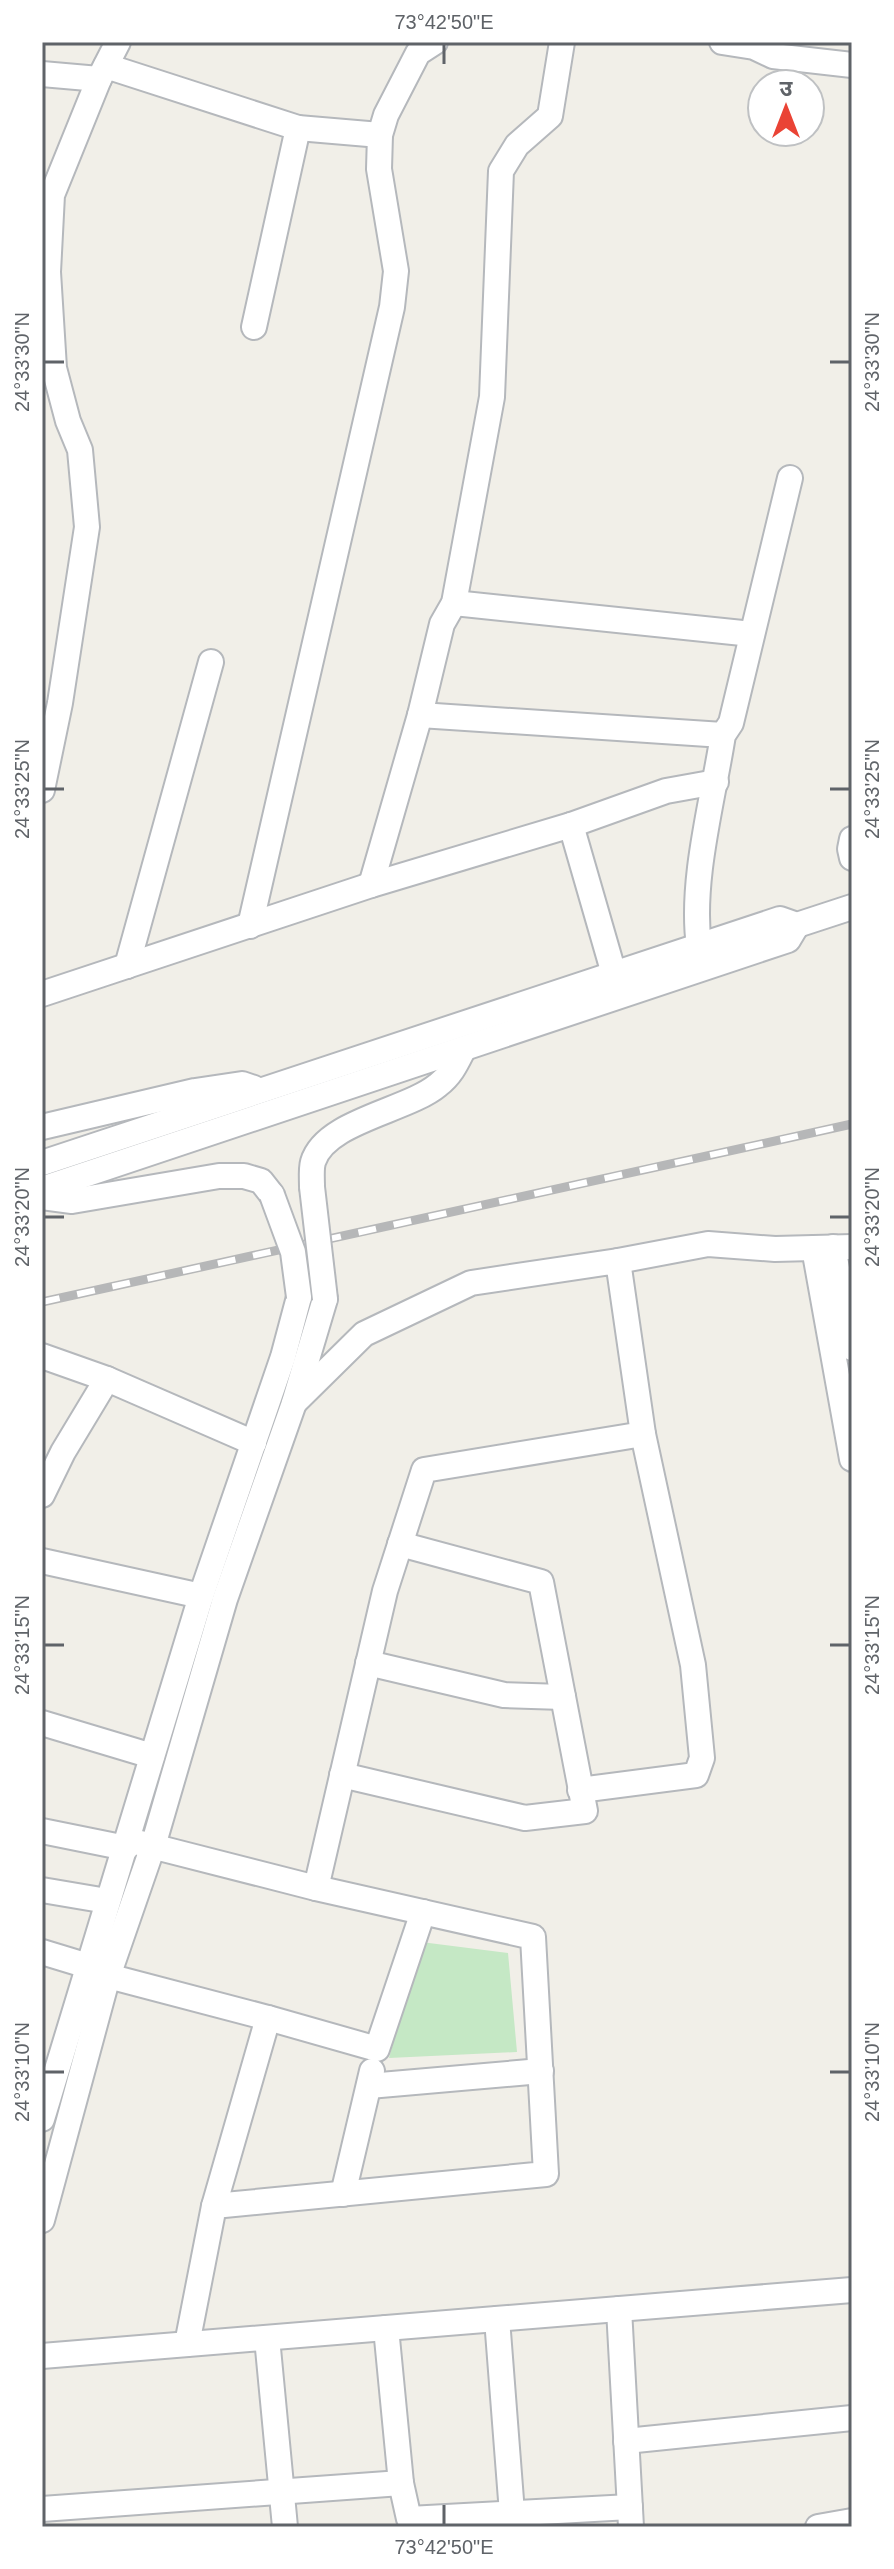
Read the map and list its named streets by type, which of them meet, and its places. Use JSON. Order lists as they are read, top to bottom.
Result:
{
  "north": "top",
  "coordinates": [
    "73°42'50\"E",
    "24°33'30\"N",
    "24°33'25\"N",
    "24°33'20\"N",
    "24°33'15\"N",
    "24°33'10\"N"
  ]
}
